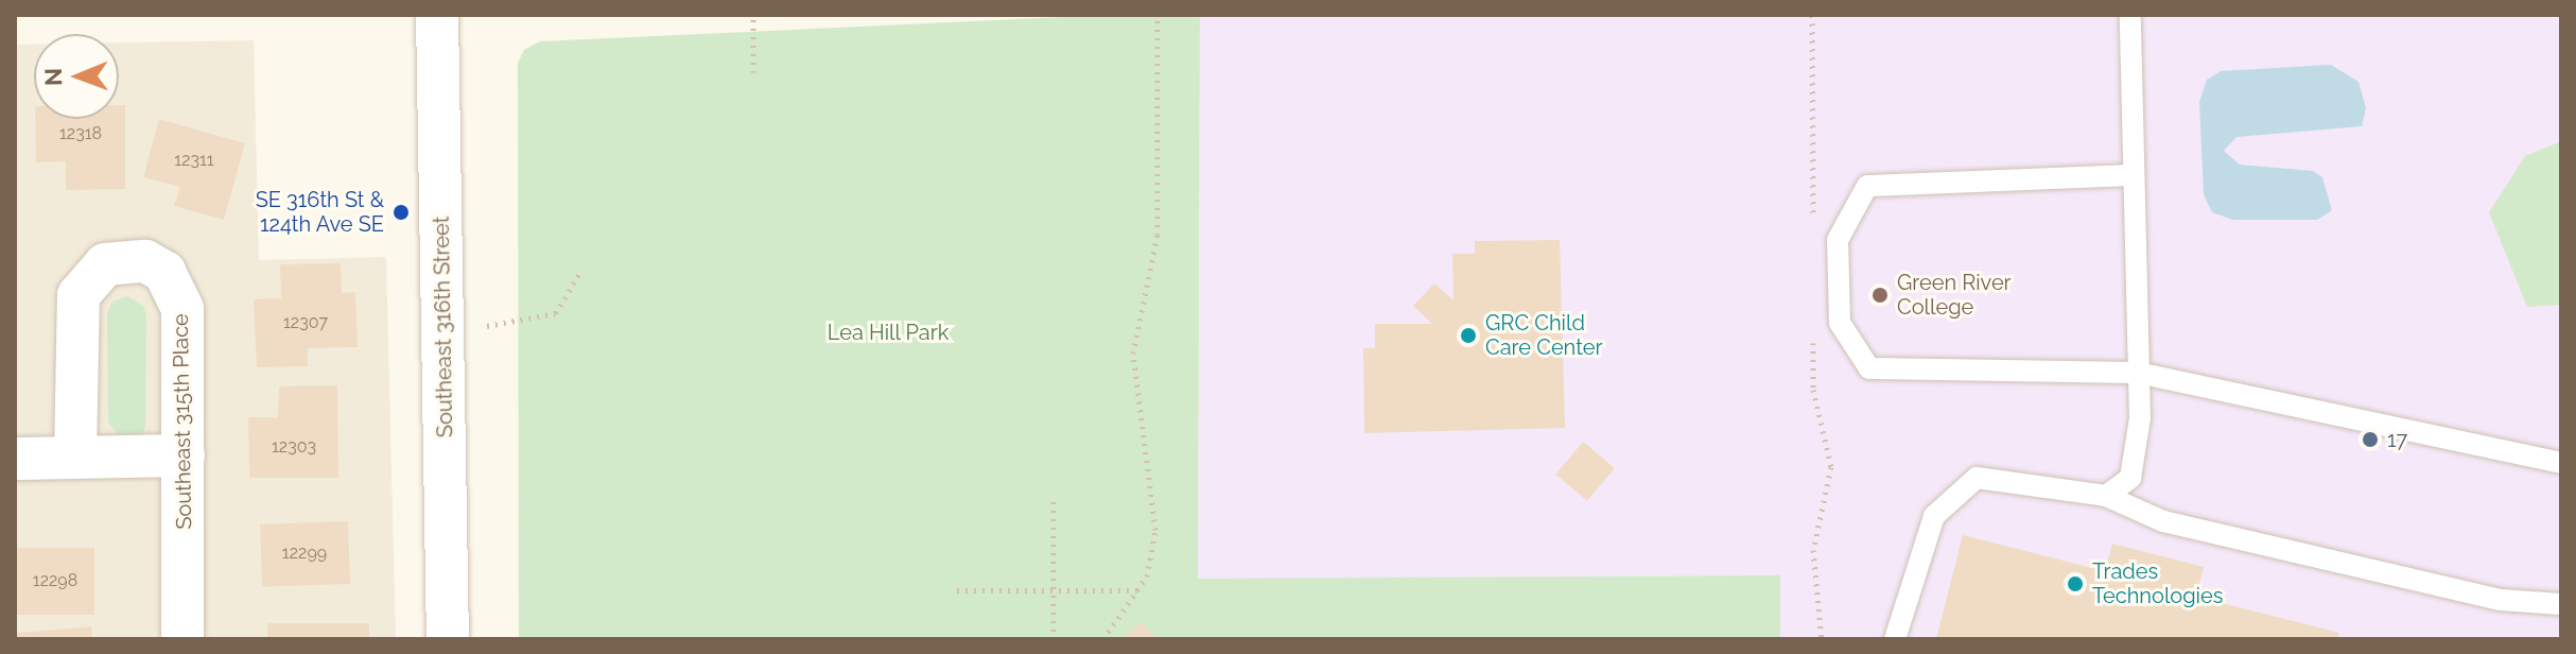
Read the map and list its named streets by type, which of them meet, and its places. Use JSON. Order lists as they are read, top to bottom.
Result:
{
  "streets": {
    "street": ["Southeast 316th Street", "Southeast 315th Place"]
  },
  "parks": ["Lea Hill Park"],
  "places": [
    "SE 316th St & 124th Ave SE",
    "Green River College",
    "GRC Child Care Center",
    "17",
    "Trades Technologies"
  ],
  "house_numbers": [
    "12318",
    "12311",
    "12307",
    "12303",
    "12299",
    "12298"
  ],
  "north": "left"
}
